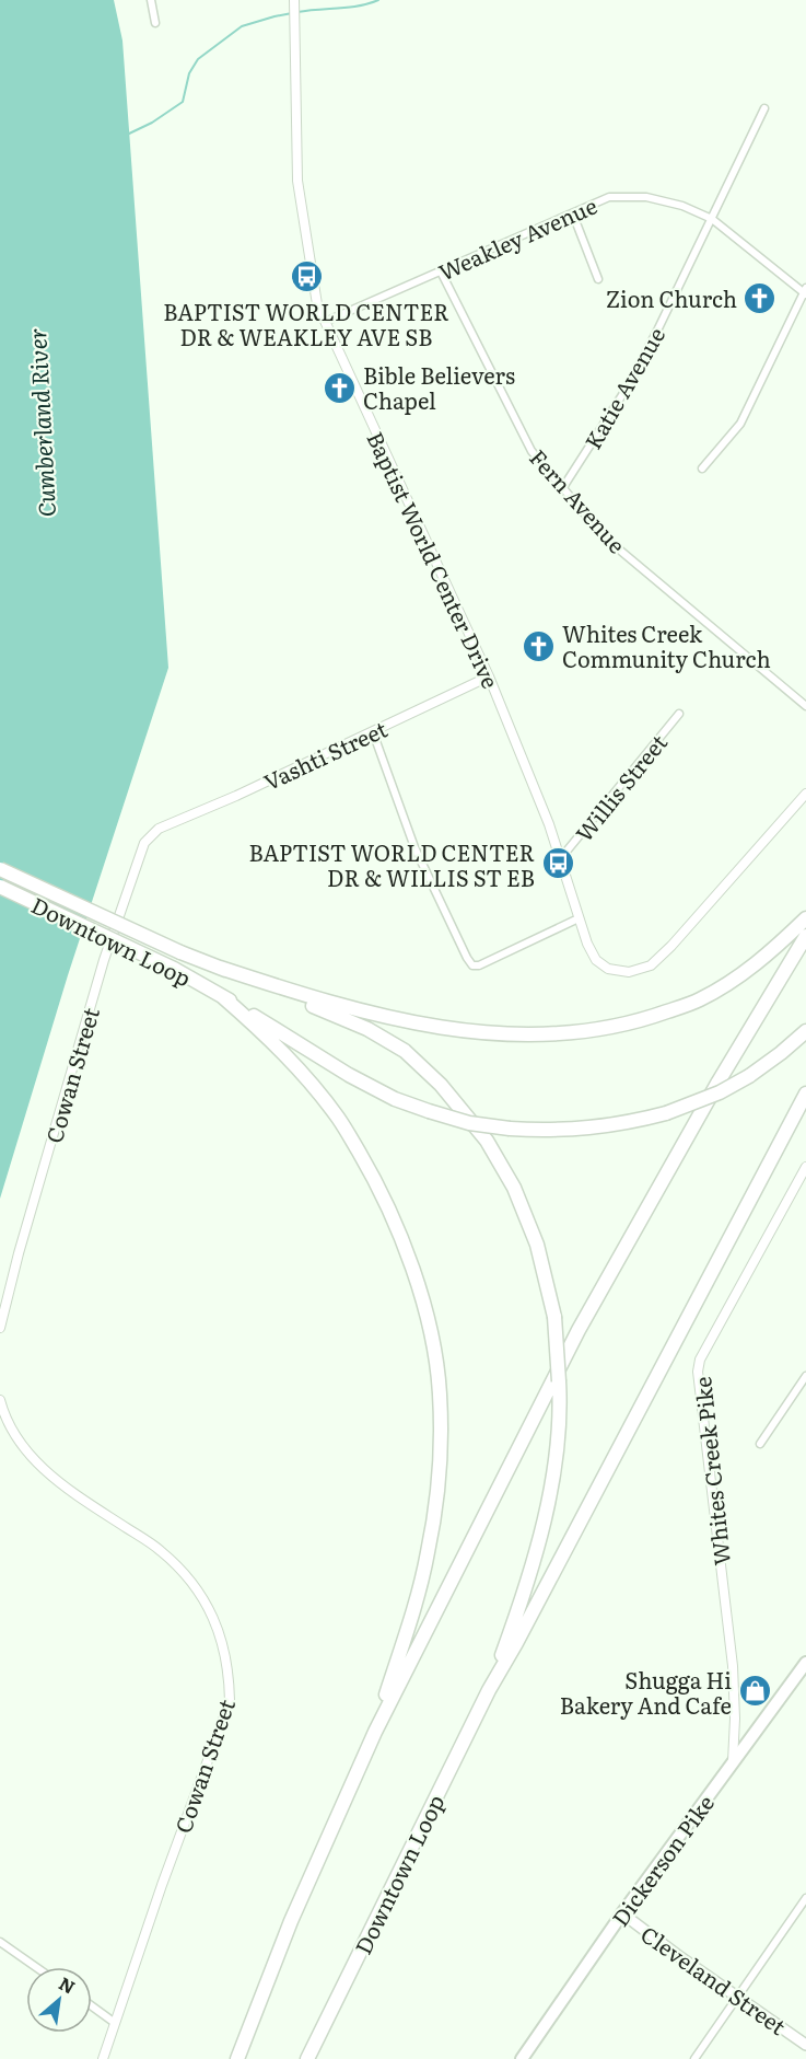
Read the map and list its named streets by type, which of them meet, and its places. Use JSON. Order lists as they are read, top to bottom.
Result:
{
  "streets": {
    "highway": ["Downtown Loop"],
    "main road": ["Dickerson Pike", "Cleveland Street"],
    "street": [
      "Weakley Avenue",
      "Katie Avenue",
      "Fern Avenue",
      "Baptist World Center Drive",
      "Vashti Street",
      "Willis Street",
      "Cowan Street",
      "Whites Creek Pike"
    ]
  },
  "crossings": [
    ["Weakley Avenue", "Katie Avenue"],
    ["Weakley Avenue", "Fern Avenue"],
    ["Weakley Avenue", "Baptist World Center Drive"],
    ["Katie Avenue", "Fern Avenue"],
    ["Baptist World Center Drive", "Vashti Street"],
    ["Baptist World Center Drive", "Willis Street"],
    ["Vashti Street", "Cowan Street"],
    ["Whites Creek Pike", "Dickerson Pike"],
    ["Dickerson Pike", "Cleveland Street"]
  ],
  "water": ["Cumberland River"],
  "places": {
    "bus stop": ["BAPTIST WORLD CENTER DR & WEAKLEY AVE SB", "BAPTIST WORLD CENTER DR & WILLIS ST EB"],
    "church": ["Zion Church", "Bible Believers Chapel", "Whites Creek Community Church"],
    "shop": ["Shugga Hi Bakery And Cafe"]
  },
  "north": "top right"
}
